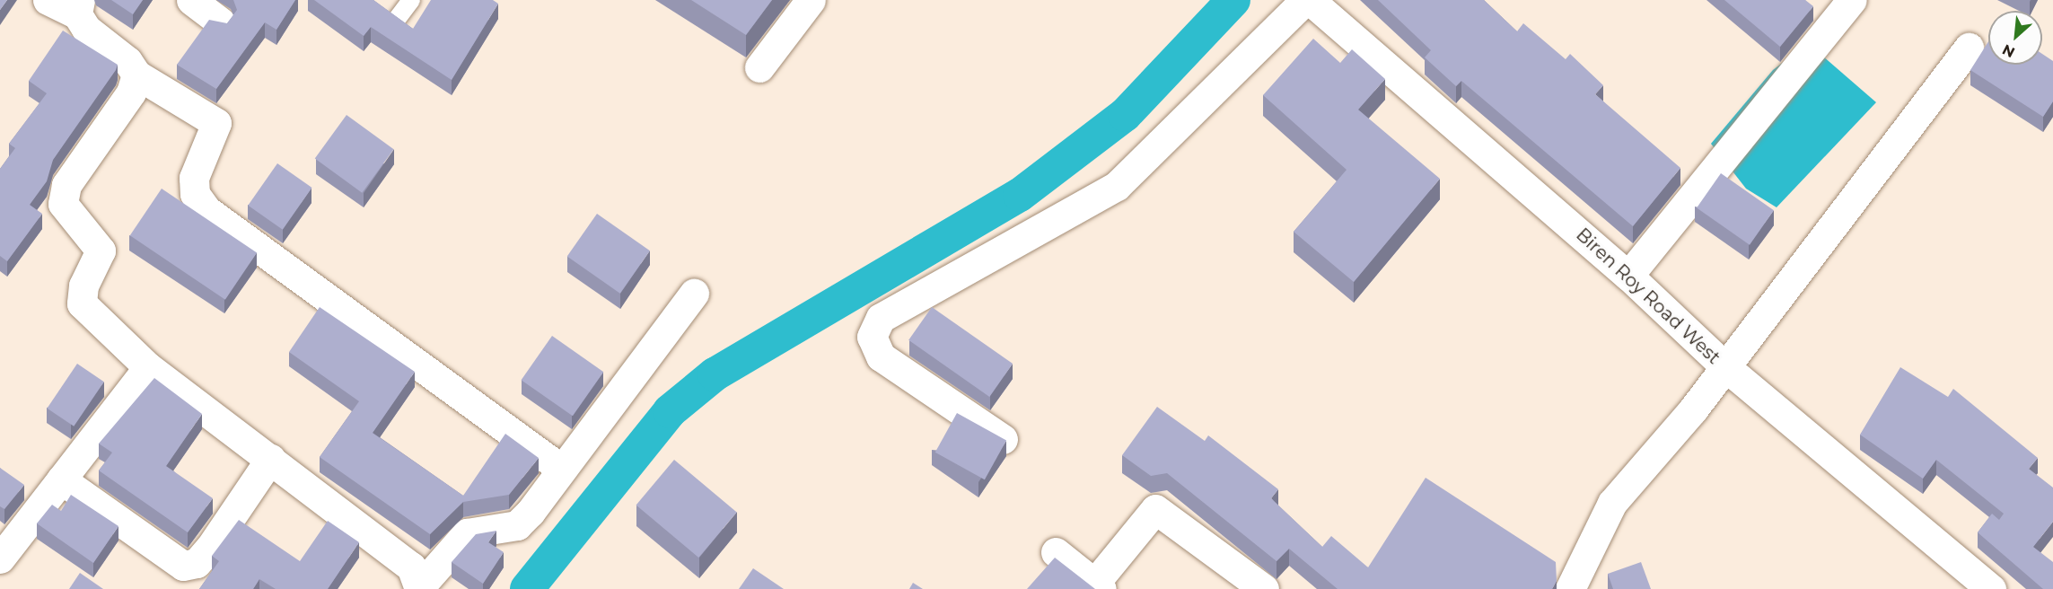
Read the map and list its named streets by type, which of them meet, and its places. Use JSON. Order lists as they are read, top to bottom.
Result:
{
  "streets": {
    "street": ["Biren Roy Road West"]
  },
  "north": "bottom left"
}
